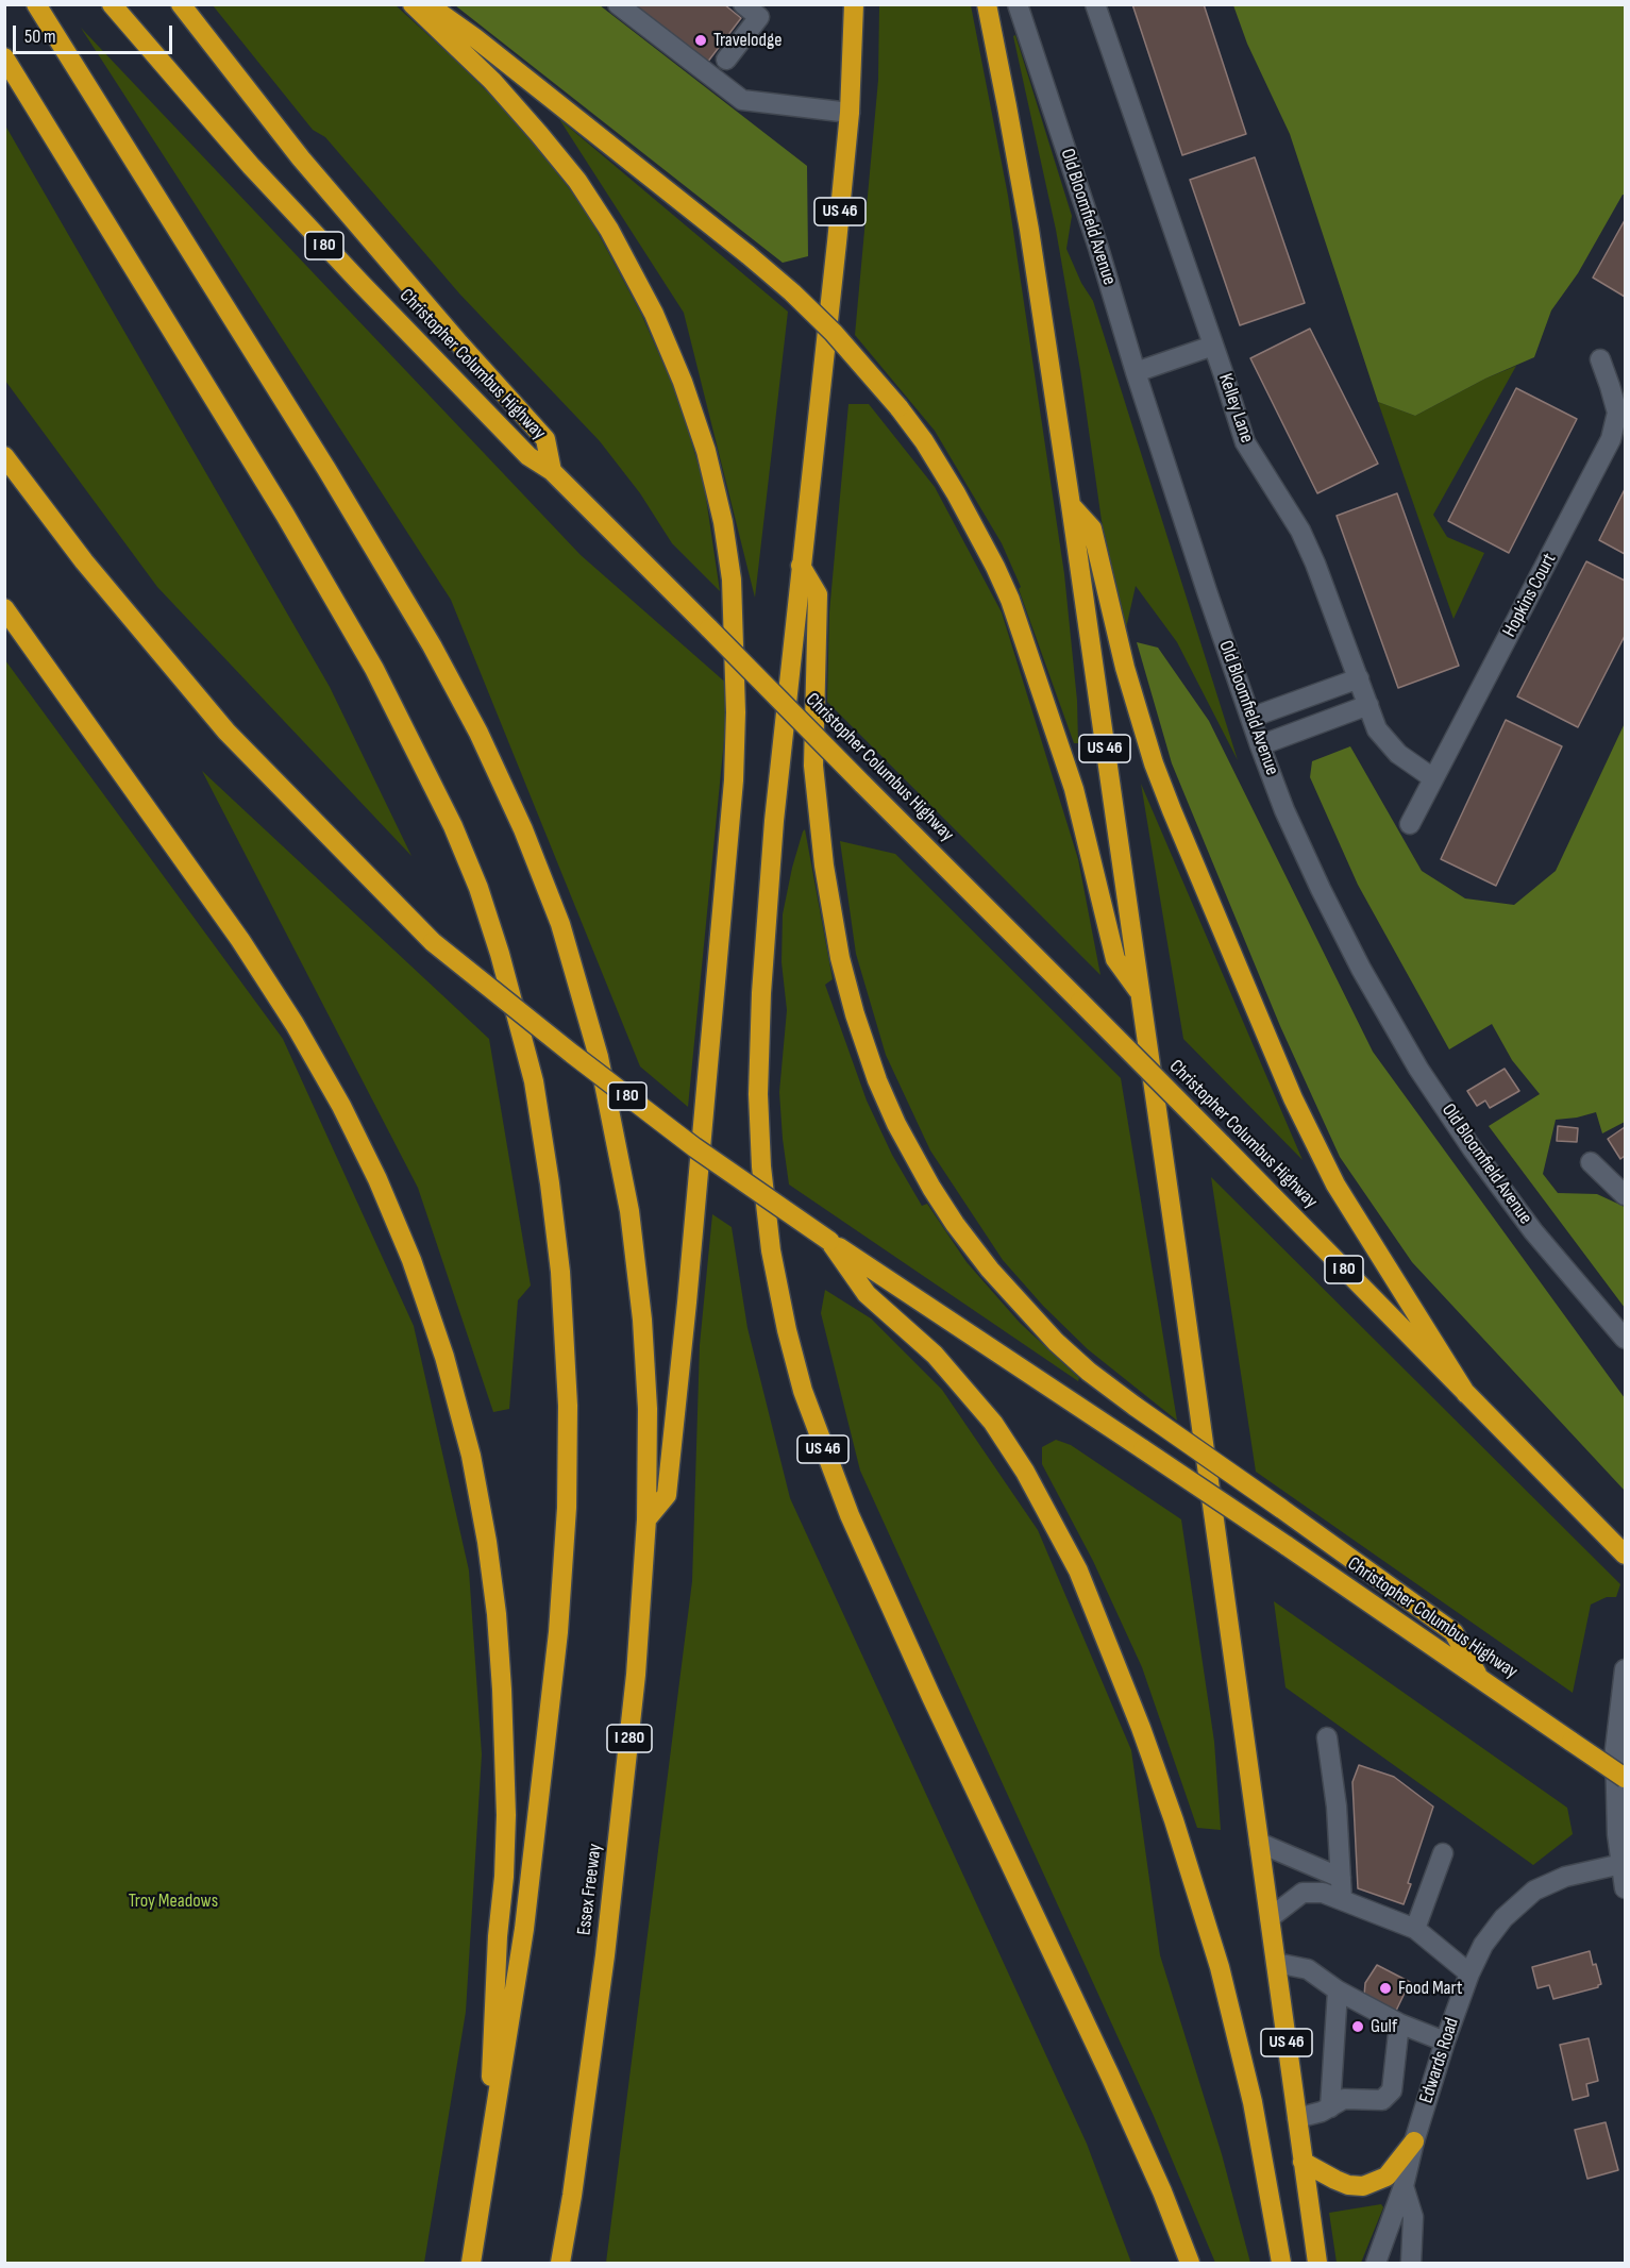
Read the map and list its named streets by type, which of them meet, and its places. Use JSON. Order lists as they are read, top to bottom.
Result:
{
  "streets": {
    "highway": [
      "US 46",
      "I 80",
      "Christopher Columbus Highway",
      "I 280",
      "Essex Freeway"
    ],
    "street": [
      "Old Bloomfield Avenue",
      "Kelley Lane",
      "Hopkins Court",
      "Edwards Road"
    ]
  },
  "crossings": [
    ["Kelley Lane", "Hopkins Court"]
  ],
  "parks": ["Troy Meadows"],
  "places": ["Travelodge", "Food Mart", "Gulf"],
  "scale_bar": "50 m"
}
